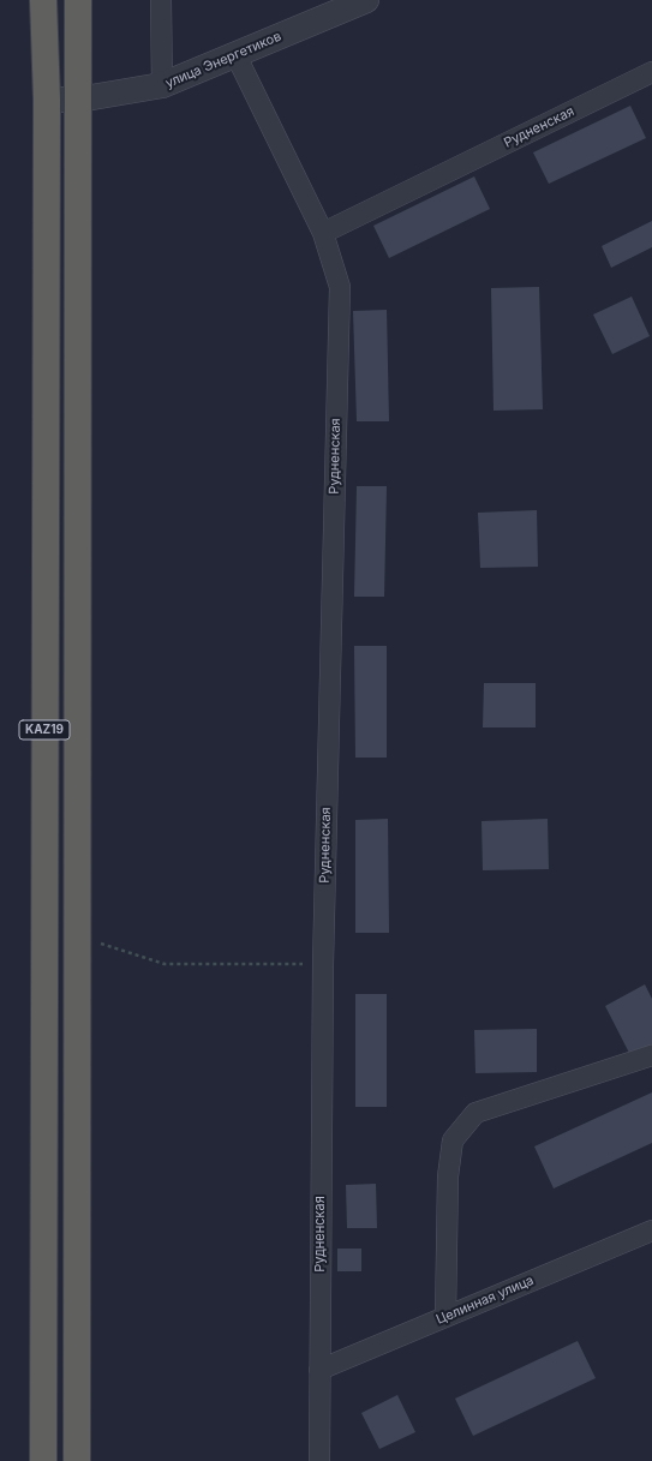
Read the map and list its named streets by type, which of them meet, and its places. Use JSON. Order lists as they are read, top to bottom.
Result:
{
  "streets": {
    "highway": ["KAZ19"],
    "street": ["улица Энергетиков", "Рудненская", "Целинная улица"]
  },
  "crossings": [
    ["улица Энергетиков", "Рудненская"],
    ["улица Энергетиков", "KAZ19"],
    ["Рудненская", "Целинная улица"]
  ]
}
